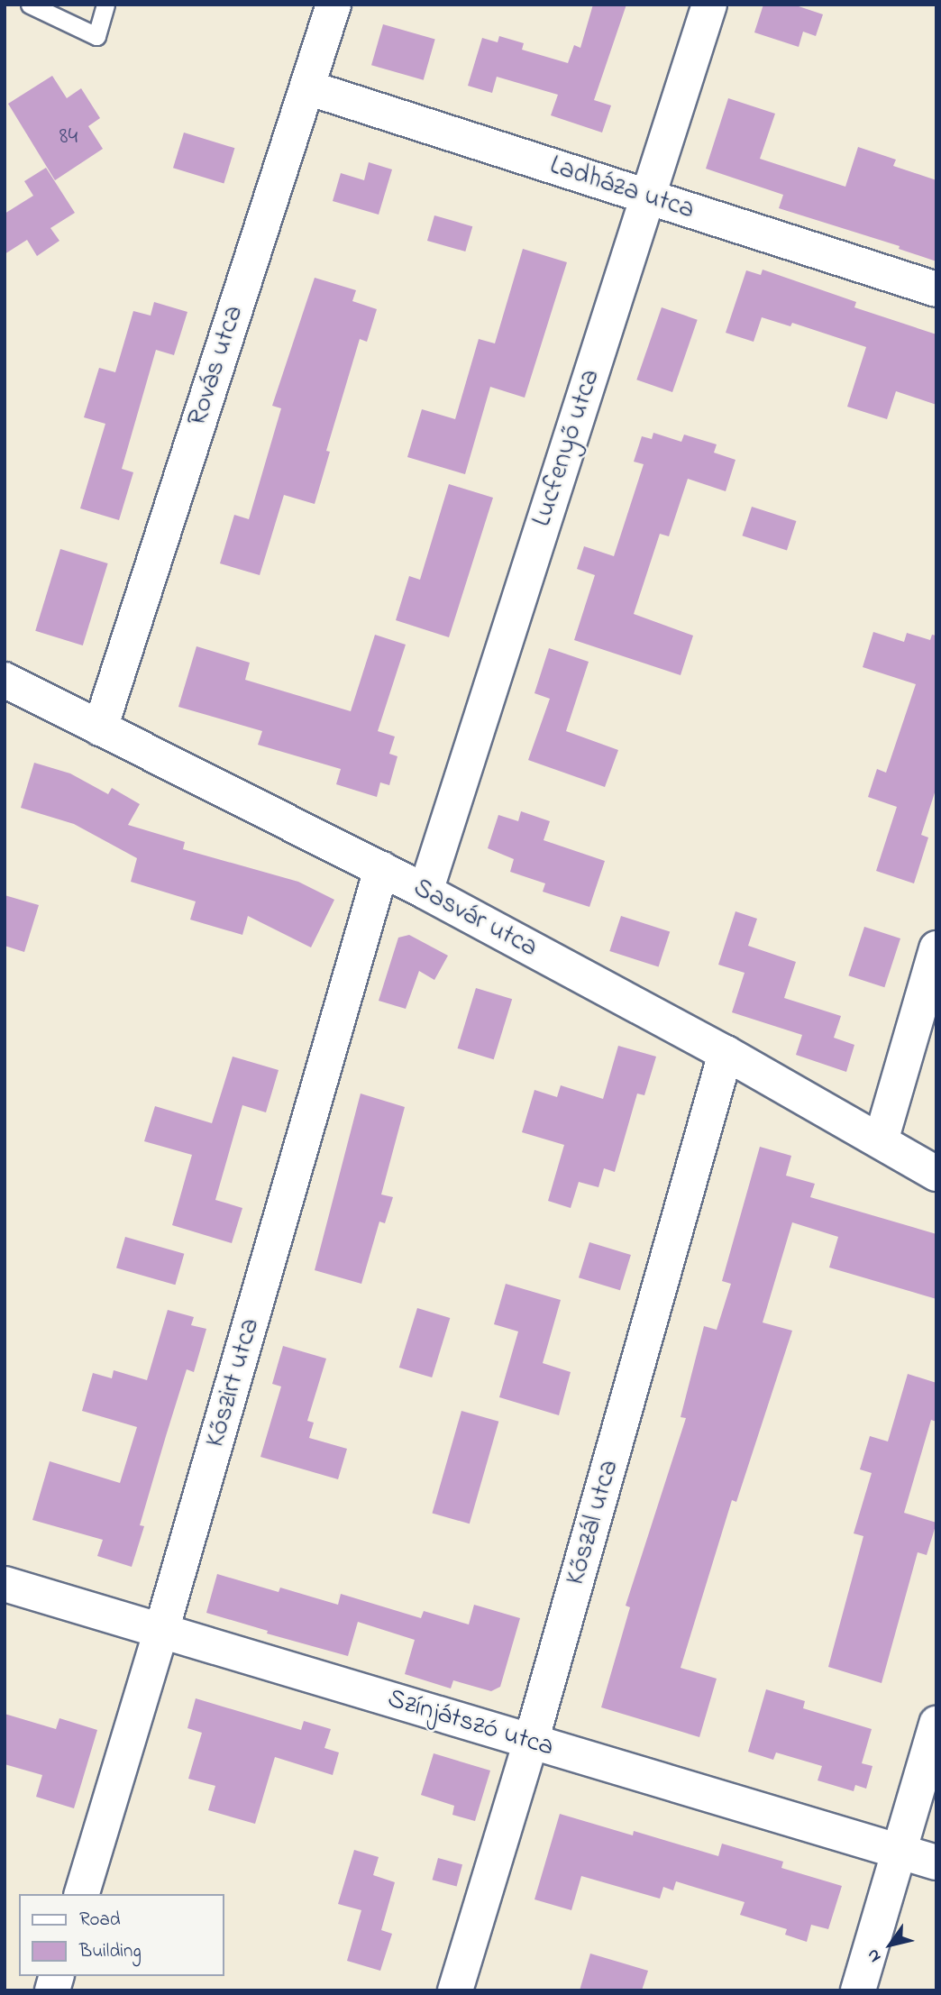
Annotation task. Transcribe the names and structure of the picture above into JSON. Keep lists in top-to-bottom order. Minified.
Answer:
{"streets":{"street":["Ladháza utca","Rovás utca","Lucfenyő utca","Sasvár utca","Kőszirt utca","Kőszál utca","Színjátszó utca"]},"crossings":[["Ladháza utca","Rovás utca"],["Ladháza utca","Lucfenyő utca"],["Rovás utca","Sasvár utca"],["Lucfenyő utca","Sasvár utca"],["Sasvár utca","Kőszirt utca"],["Sasvár utca","Kőszál utca"],["Kőszirt utca","Színjátszó utca"],["Kőszál utca","Színjátszó utca"]],"house_numbers":["84"],"legend":["Road","Building"],"north":"bottom left"}
